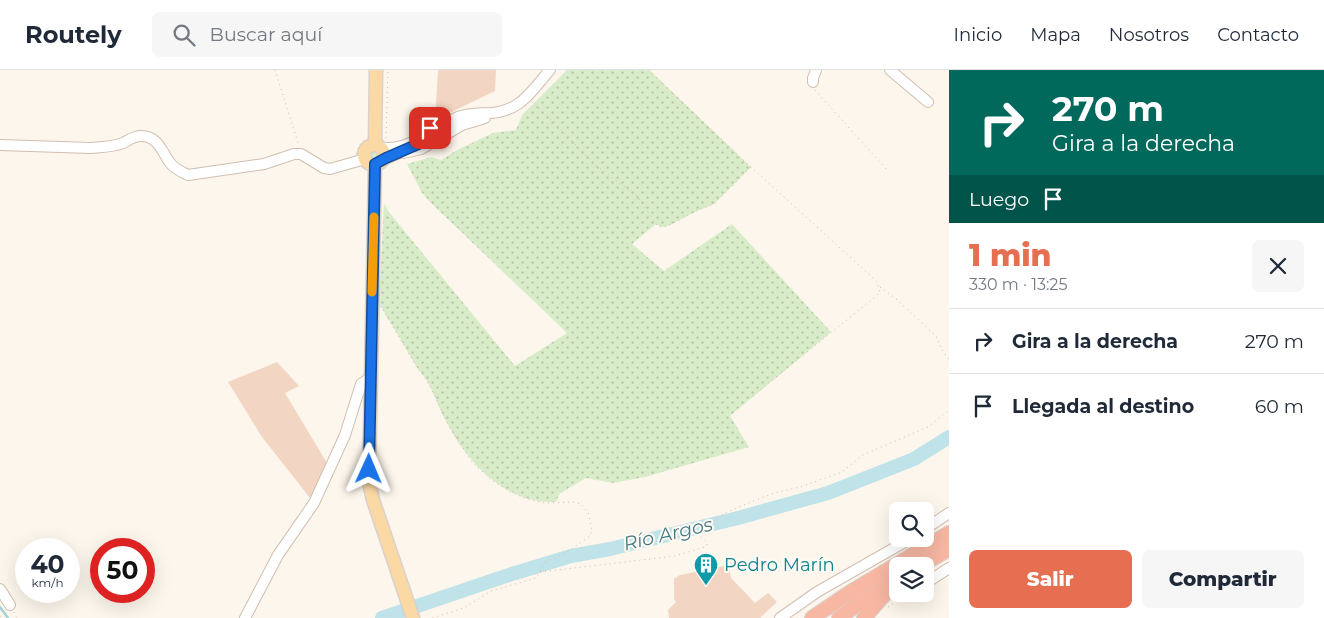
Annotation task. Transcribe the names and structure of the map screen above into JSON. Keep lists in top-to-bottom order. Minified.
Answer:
{"water":["Río Argos"],"places":{"building":["Pedro Marín"]},"page":{"header":"Routely","search":"Buscar aquí","nav":["Inicio","Mapa","Nosotros","Contacto"],"turn":["270 m","Gira a la derecha"],"then":"Luego","heading":["1 min","330 m · 13:25"],"list":[{"name":"Gira a la derecha","value":"270 m"},{"name":"Llegada al destino","value":"60 m"}],"speed":"40 km/h","limit":"50","buttons":["Salir","Compartir"]}}
